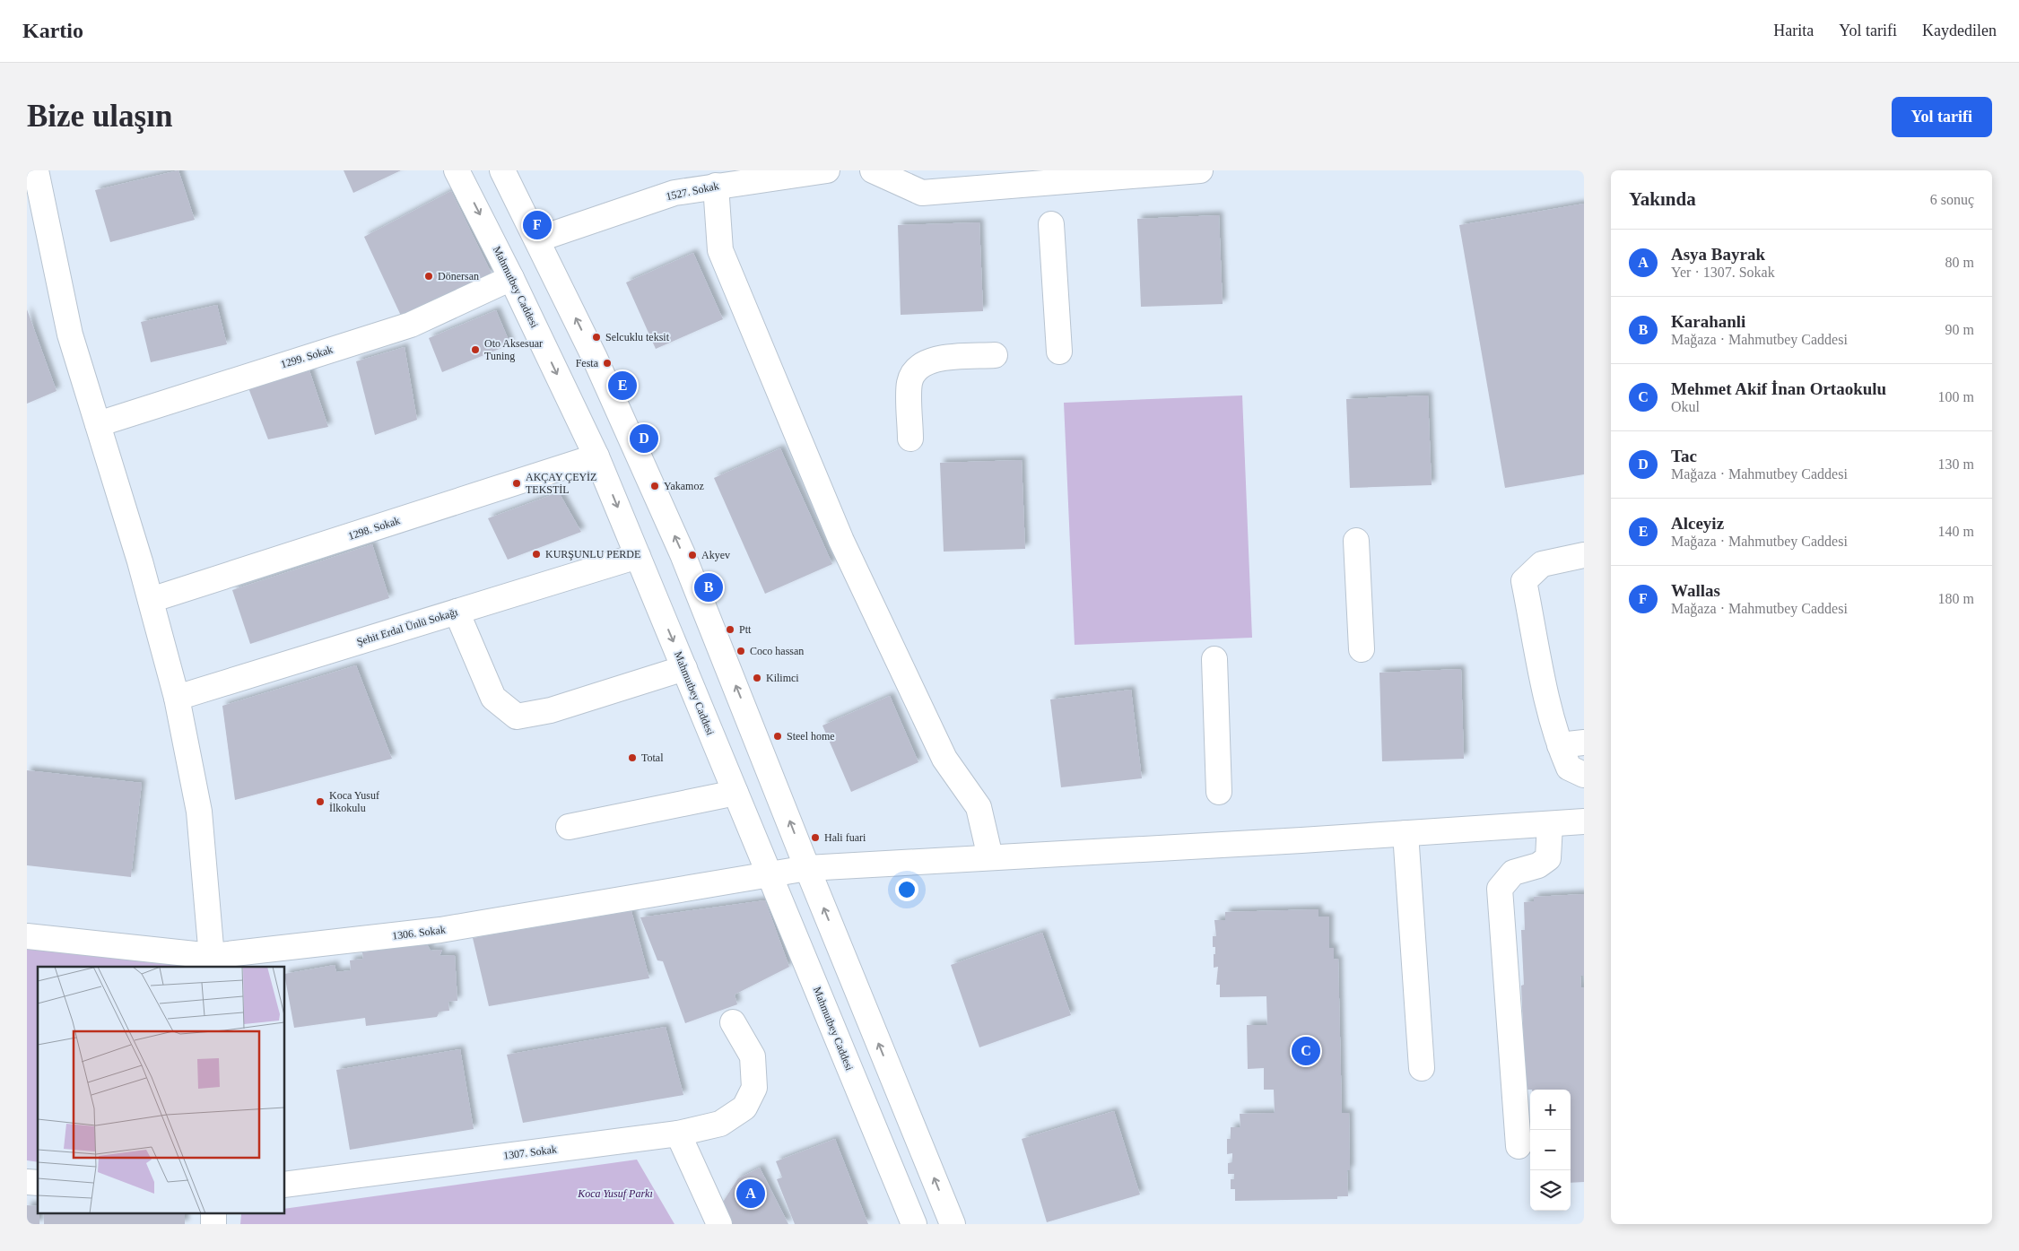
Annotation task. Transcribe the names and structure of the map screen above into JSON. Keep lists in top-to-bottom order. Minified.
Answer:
{"streets":{"street":["1527. Sokak","Mahmutbey Caddesi","1299. Sokak","1298. Sokak","Şehit Erdal Ünlü Sokağı","1306. Sokak","1307. Sokak"]},"crossings":[["Mahmutbey Caddesi","1299. Sokak"],["Mahmutbey Caddesi","1298. Sokak"],["Mahmutbey Caddesi","Şehit Erdal Ünlü Sokağı"],["Mahmutbey Caddesi","1306. Sokak"]],"parks":["Koca Yusuf Parkı"],"places":["Dönersan","Selcuklu teksit","Oto Aksesuar Tuning","Festa","AKÇAY ÇEYİZ TEKSTİL","Yakamoz","KURŞUNLU PERDE","Akyev","Ptt","Coco hassan","Kilimci","Steel home","Total","Koca Yusuf İlkokulu","Hali fuari"],"page":{"header":"Kartio","nav":["Harita","Yol tarifi","Kaydedilen"],"buttons":"Yol tarifi","title":"Bize ulaşın","heading":["Yakında","6 sonuç"],"pins":["F","E","D","B","C","A"],"list":[{"mark":"A","name":"Asya Bayrak","note":"Yer · 1307. Sokak","value":"80 m"},{"mark":"B","name":"Karahanli","note":"Mağaza · Mahmutbey Caddesi","value":"90 m"},{"mark":"C","name":"Mehmet Akif İnan Ortaokulu","note":"Okul","value":"100 m"},{"mark":"D","name":"Tac","note":"Mağaza · Mahmutbey Caddesi","value":"130 m"},{"mark":"E","name":"Alceyiz","note":"Mağaza · Mahmutbey Caddesi","value":"140 m"},{"mark":"F","name":"Wallas","note":"Mağaza · Mahmutbey Caddesi","value":"180 m"}],"map_buttons":["+","−"]}}
